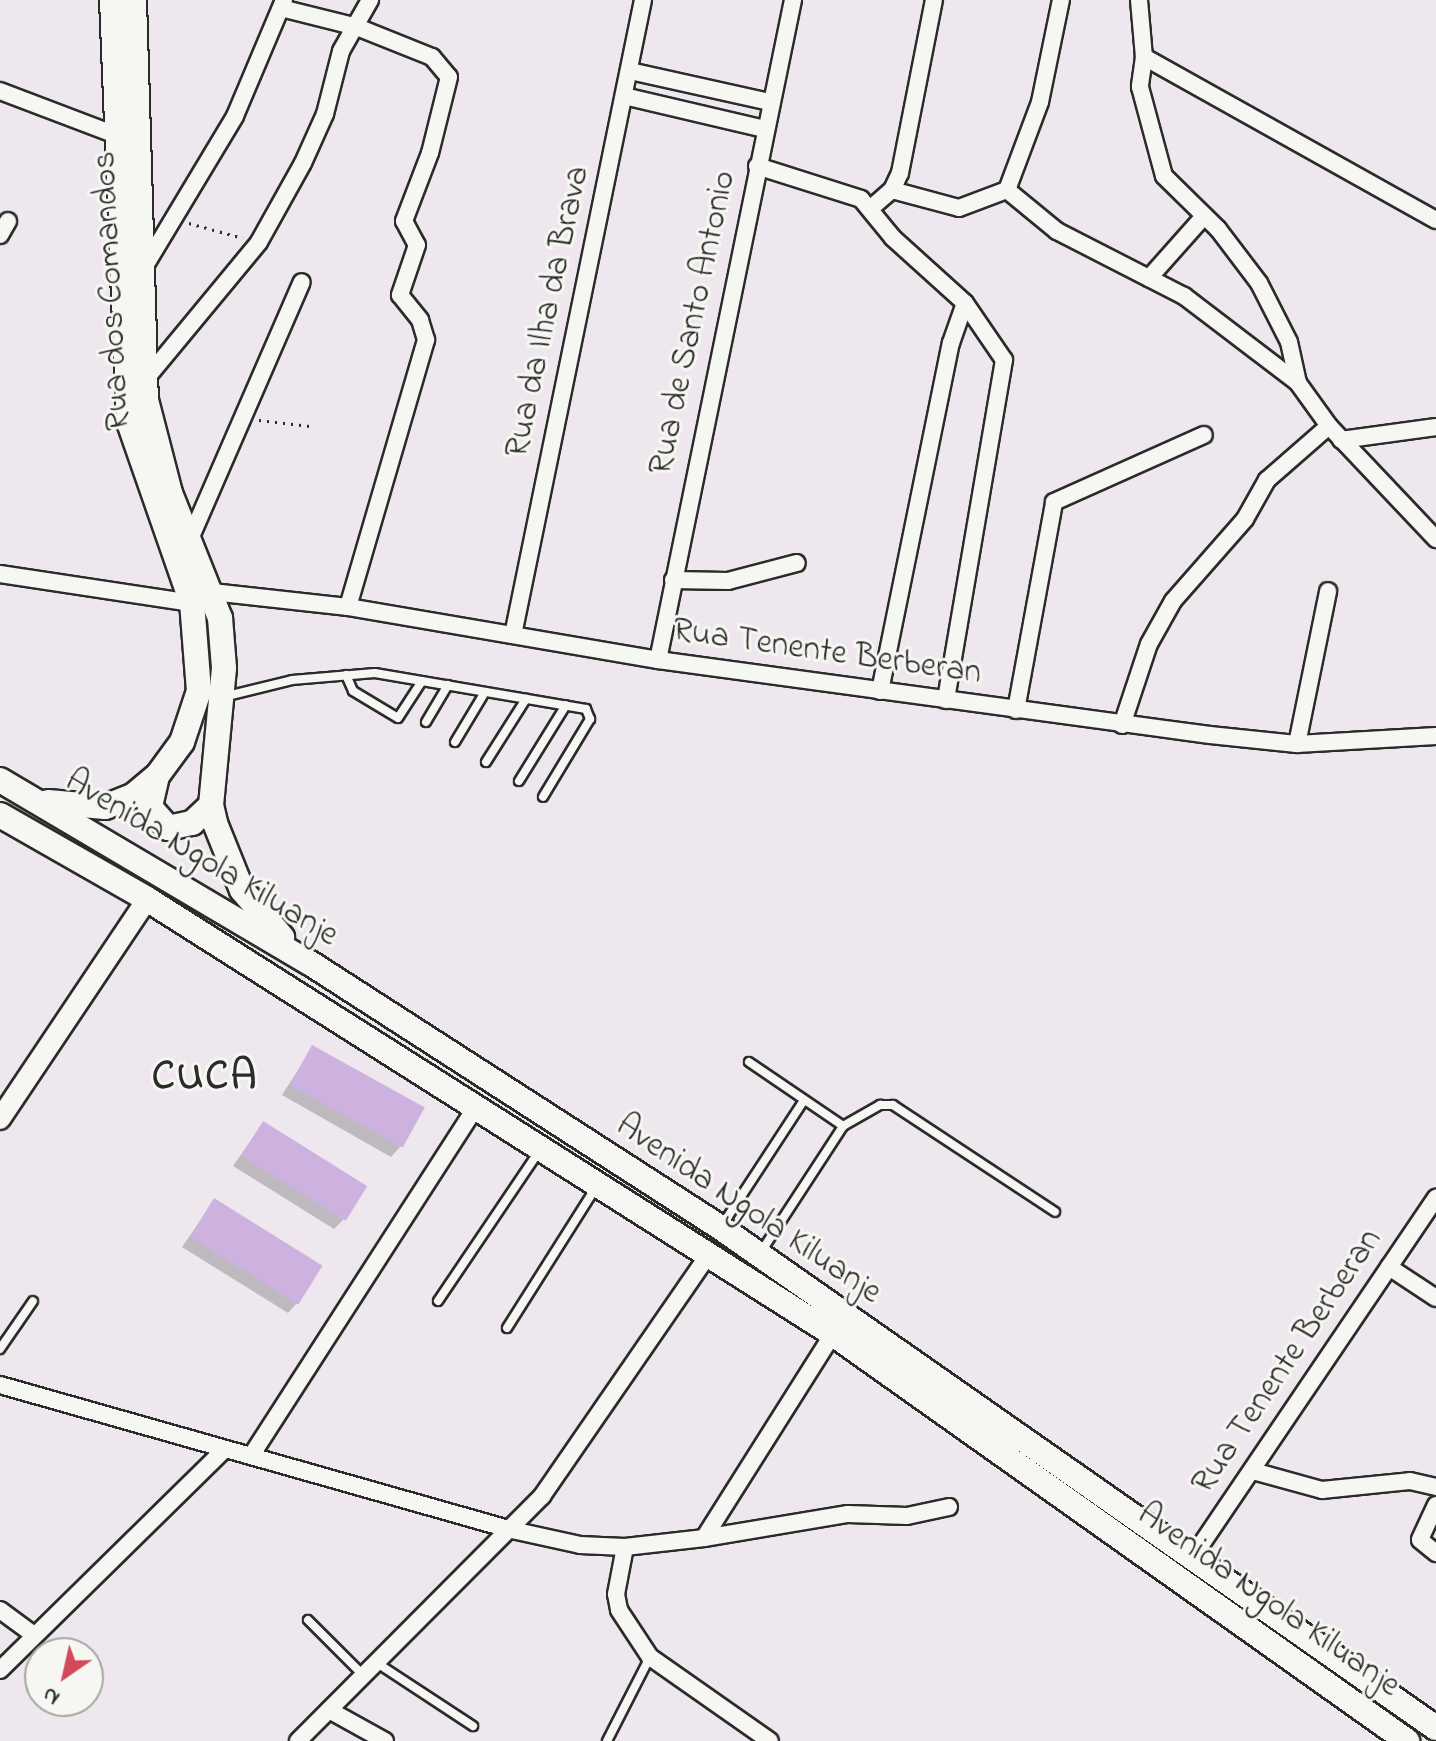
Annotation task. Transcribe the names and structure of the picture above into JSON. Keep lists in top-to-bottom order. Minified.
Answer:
{"streets":{"main road":["Rua dos Comandos","Avenida Ngola Kiluanje"],"street":["Rua da Ilha da Brava","Rua de Santo Antonio","Rua Tenente Berberan"]},"crossings":[["Rua dos Comandos","Rua Tenente Berberan"],["Rua dos Comandos","Avenida Ngola Kiluanje"],["Rua da Ilha da Brava","Rua Tenente Berberan"],["Rua de Santo Antonio","Rua Tenente Berberan"],["Rua Tenente Berberan","Avenida Ngola Kiluanje"]],"districts":["CUCA"],"north":"bottom left"}
